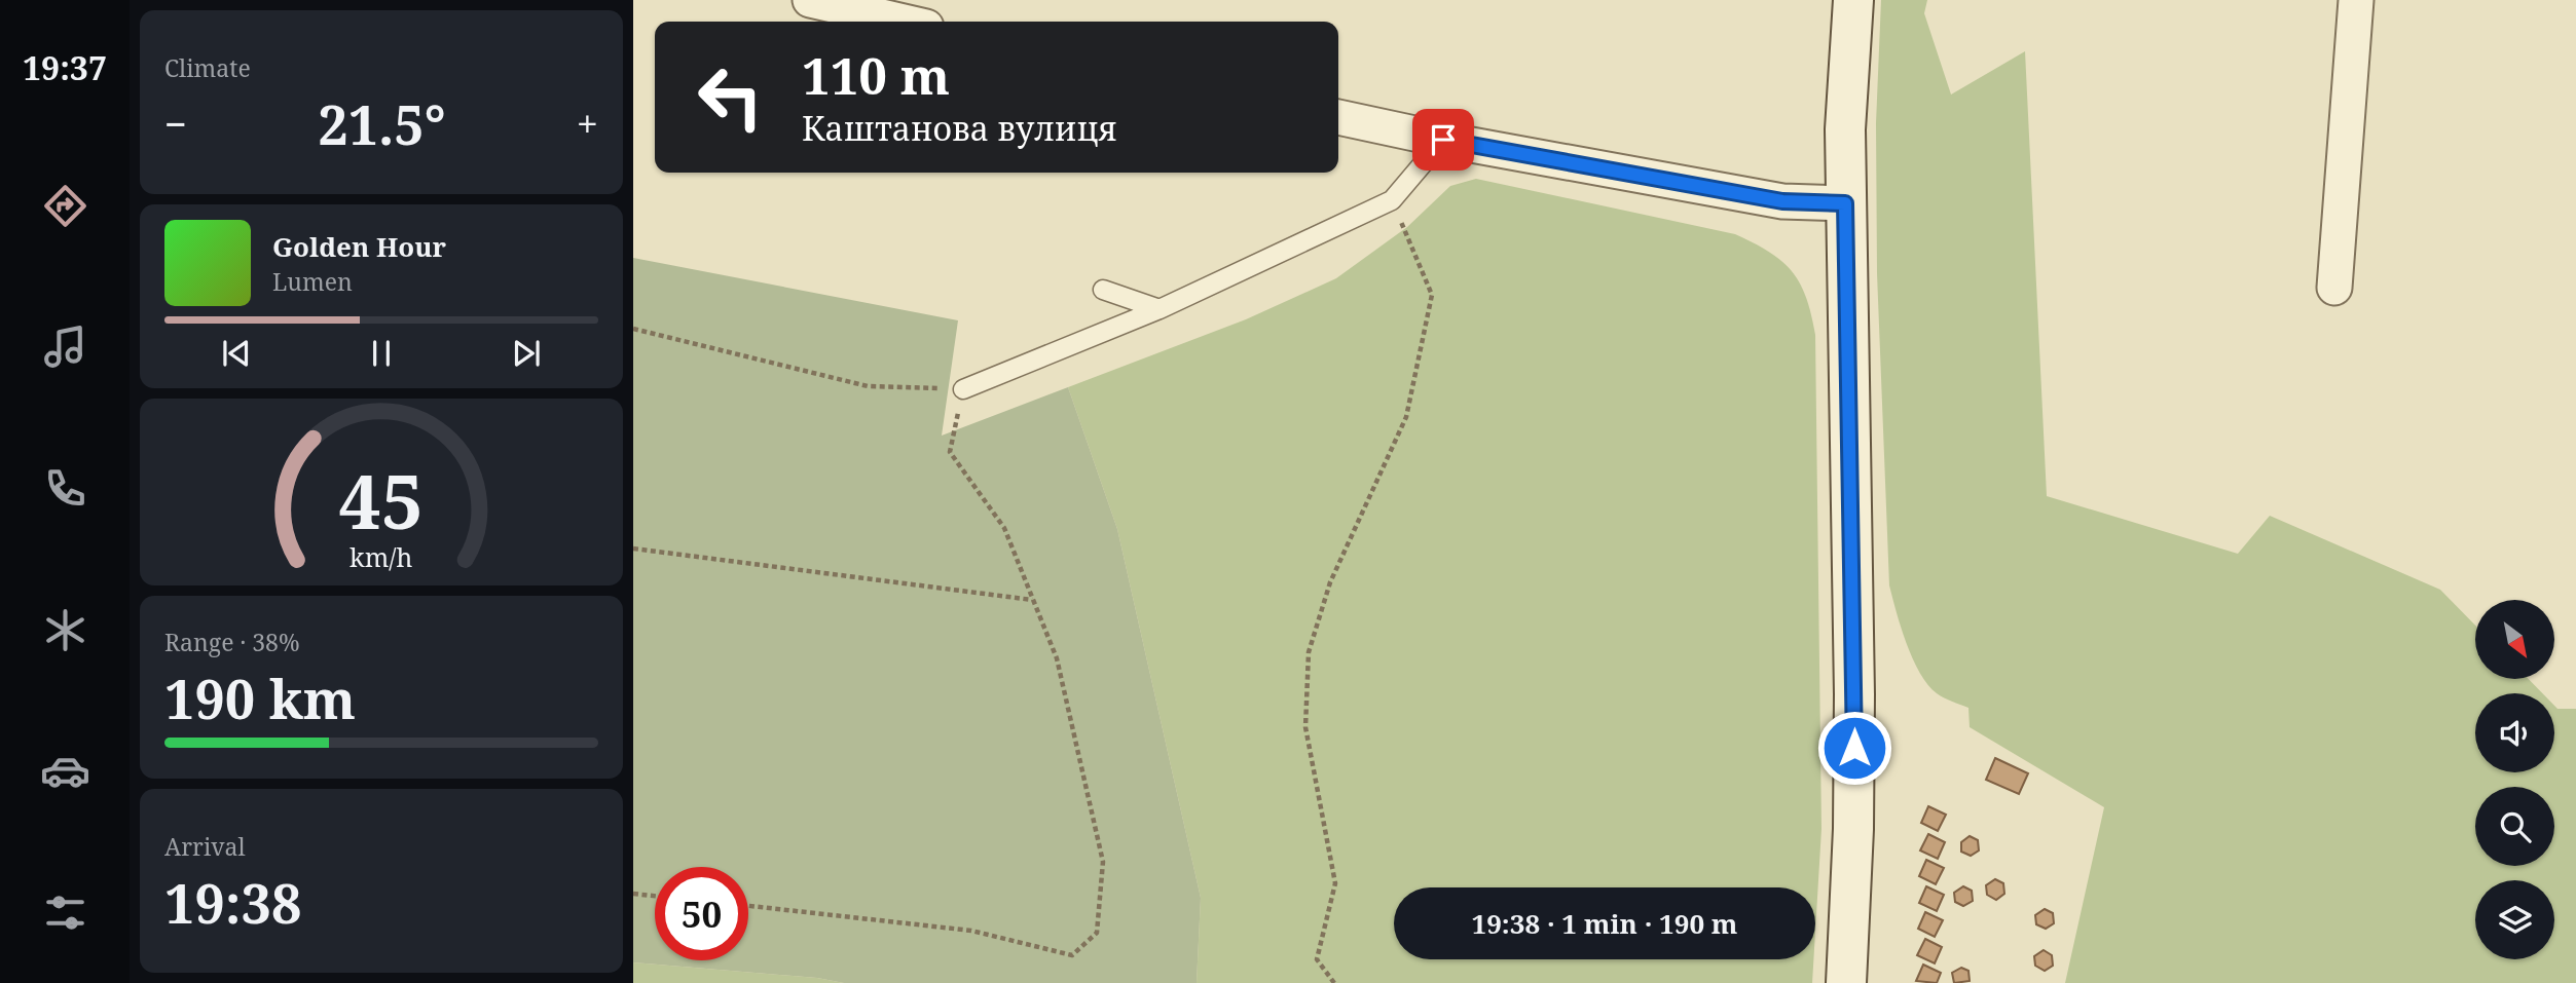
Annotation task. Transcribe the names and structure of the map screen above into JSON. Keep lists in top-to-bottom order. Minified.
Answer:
{"north":"bottom right","page":{"tabs":"19:37","tile":["Climate",["Range · 38%","190 km"],["Arrival","19:38"]],"turn":["110 m","Каштанова вулиця"],"heat":["−","21.5°","+"],"song":["Golden Hour","Lumen"],"limit":"50","trip":"19:38 · 1 min · 190 m","gauge":["45","km/h"]}}
